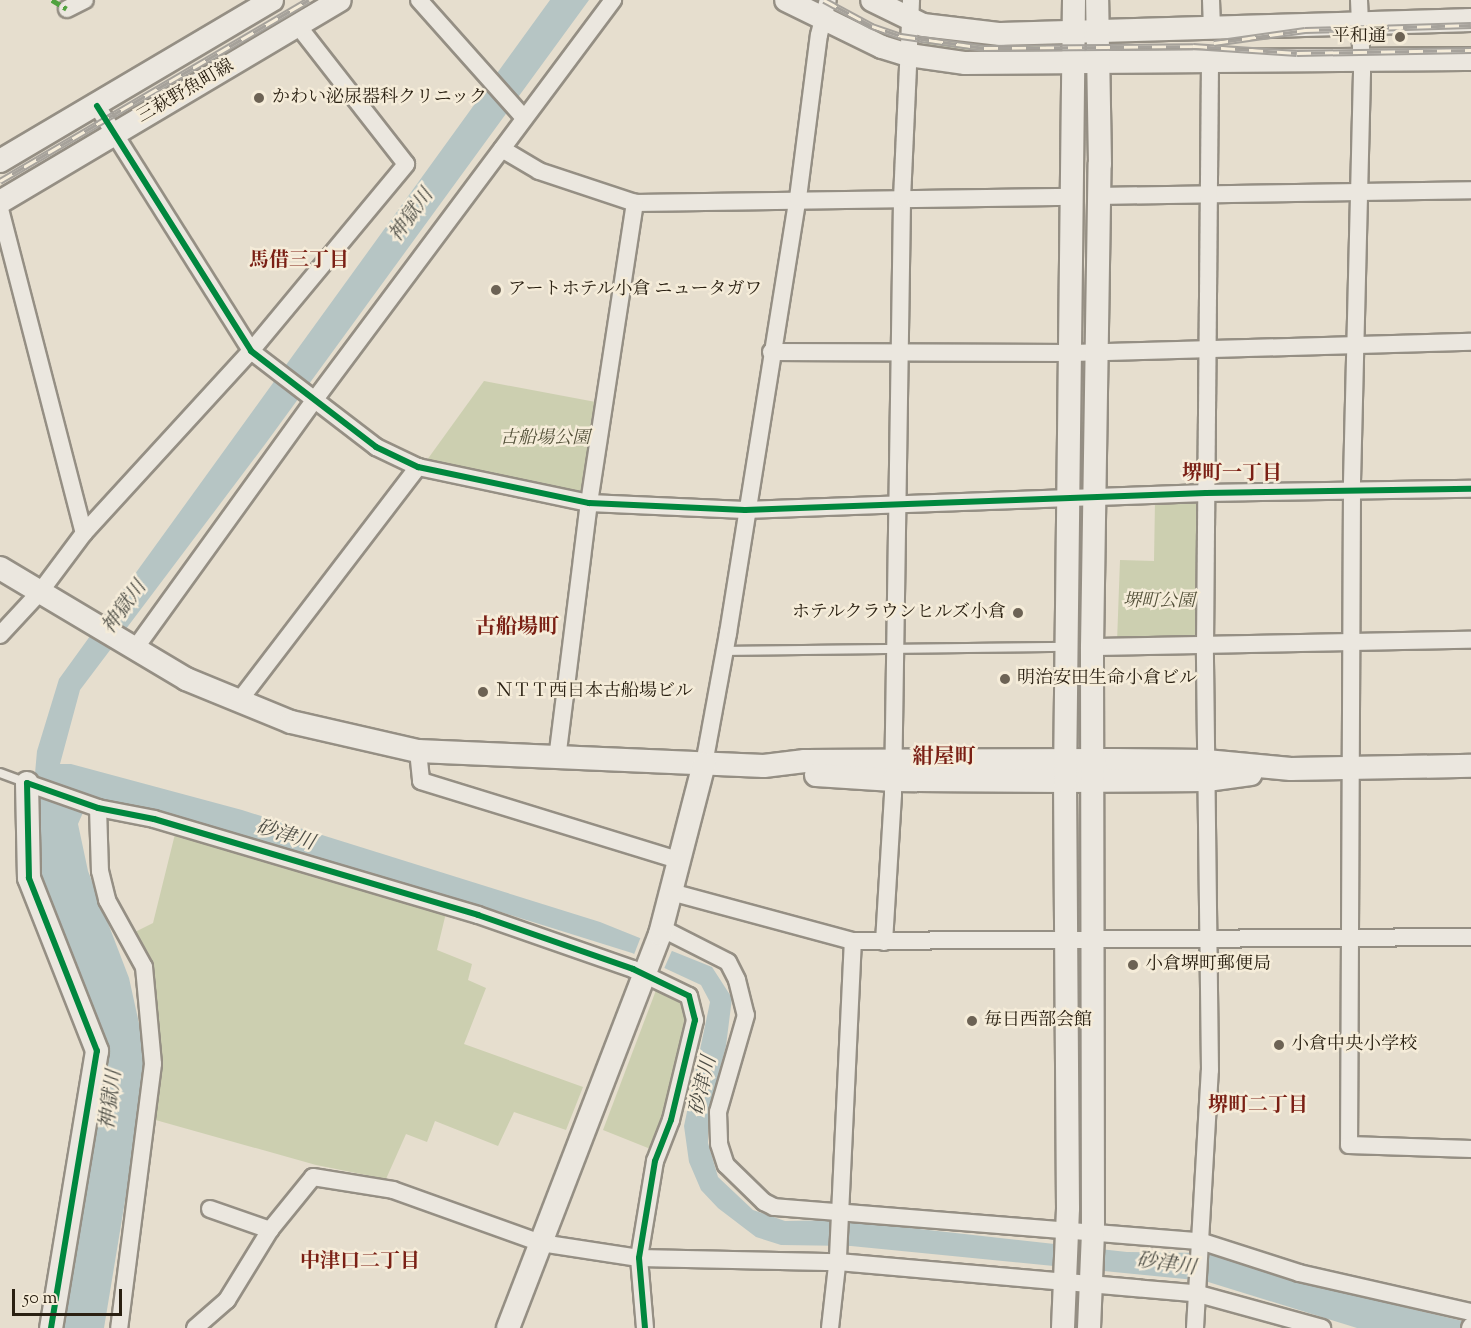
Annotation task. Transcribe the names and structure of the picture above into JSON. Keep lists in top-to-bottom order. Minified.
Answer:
{"streets":{"street":["三萩野魚町線"]},"districts":["馬借三丁目","堺町一丁目","古船場町","紺屋町","堺町二丁目","中津口二丁目"],"water":["神獄川","砂津川"],"parks":["古船場公園","堺町公園"],"places":["平和通","かわい泌尿器科クリニック","アートホテル小倉 ニュータガワ","ホテルクラウンヒルズ小倉","明治安田生命小倉ビル","ＮＴＴ西日本古船場ビル","小倉堺町郵便局","毎日西部会館","小倉中央小学校"],"scale_bar":"50 m"}
